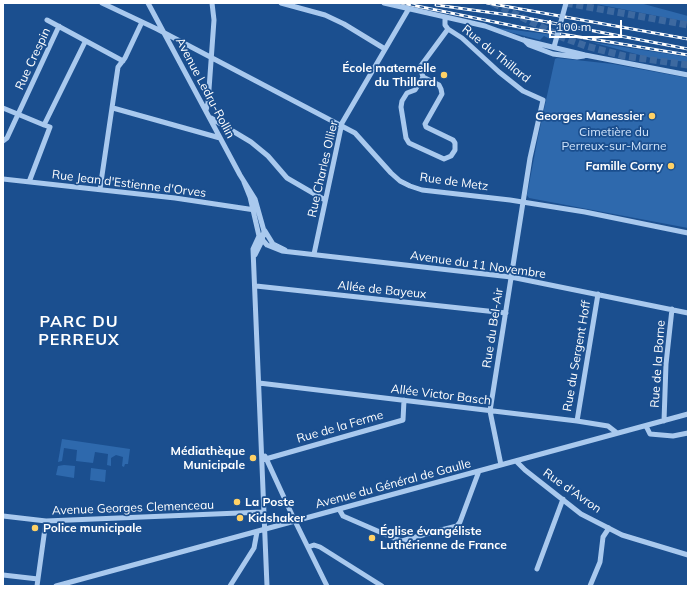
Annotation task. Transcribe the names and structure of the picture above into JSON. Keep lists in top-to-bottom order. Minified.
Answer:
{"streets":{"street":["Rue du Thillard","Rue Crespin","Avenue Ledru-Rollin","Rue Charles Ollier","Rue de Metz","Rue Jean d'Estienne d'Orves","Avenue du 11 Novembre","Allée de Bayeux","Rue du Bel-Air","Rue du Sergent Hoff","Rue de la Borne","Allée Victor Basch","Rue de la Ferme","Avenue du Général de Gaulle","Rue d'Avron","Avenue Georges Clemenceau"]},"crossings":[["Rue du Thillard","Rue du Bel-Air"],["Avenue Ledru-Rollin","Rue de Metz"],["Avenue Ledru-Rollin","Rue Jean d'Estienne d'Orves"],["Avenue Ledru-Rollin","Avenue du 11 Novembre"],["Rue Charles Ollier","Rue de Metz"],["Rue Charles Ollier","Avenue du 11 Novembre"],["Rue de Metz","Rue du Bel-Air"],["Avenue du 11 Novembre","Rue du Bel-Air"],["Avenue du 11 Novembre","Rue du Sergent Hoff"],["Avenue du 11 Novembre","Rue de la Borne"],["Allée de Bayeux","Rue du Bel-Air"],["Rue du Bel-Air","Allée Victor Basch"],["Rue du Bel-Air","Avenue du Général de Gaulle"],["Rue du Sergent Hoff","Allée Victor Basch"],["Rue de la Borne","Avenue du Général de Gaulle"],["Allée Victor Basch","Rue de la Ferme"],["Allée Victor Basch","Avenue du Général de Gaulle"],["Avenue du Général de Gaulle","Rue d'Avron"]],"districts":["PARC DU PERREUX"],"parks":["Cimetière du Perreux-sur-Marne"],"places":["École maternelle du Thillard","Georges Manessier","Famille Corny","Médiathèque Municipale","La Poste","Kidshaker","Police municipale","Église évangéliste Luthérienne de France"],"scale_bar":"100 m"}
